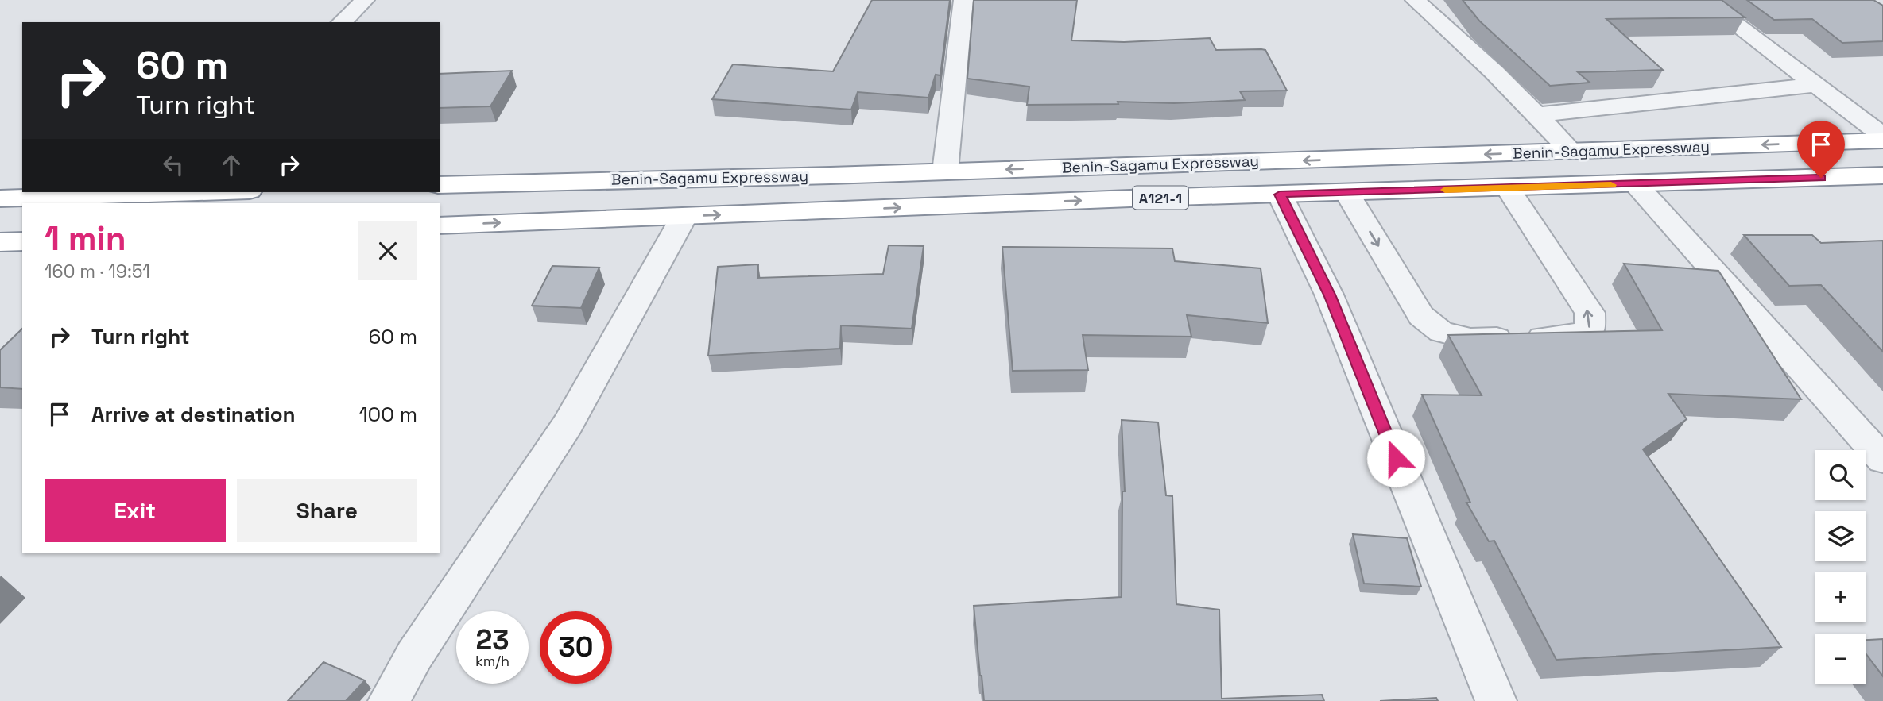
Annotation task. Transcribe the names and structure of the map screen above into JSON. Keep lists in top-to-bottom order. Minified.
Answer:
{"streets":{"highway":["Benin-Sagamu Expressway","A121-1"]},"page":{"turn":["60 m","Turn right"],"heading":["1 min","160 m · 19:51"],"list":[{"name":"Turn right","value":"60 m"},{"name":"Arrive at destination","value":"100 m"}],"map_buttons":["+","−"],"buttons":["Exit","Share"],"speed":"23 km/h","limit":"30"}}
